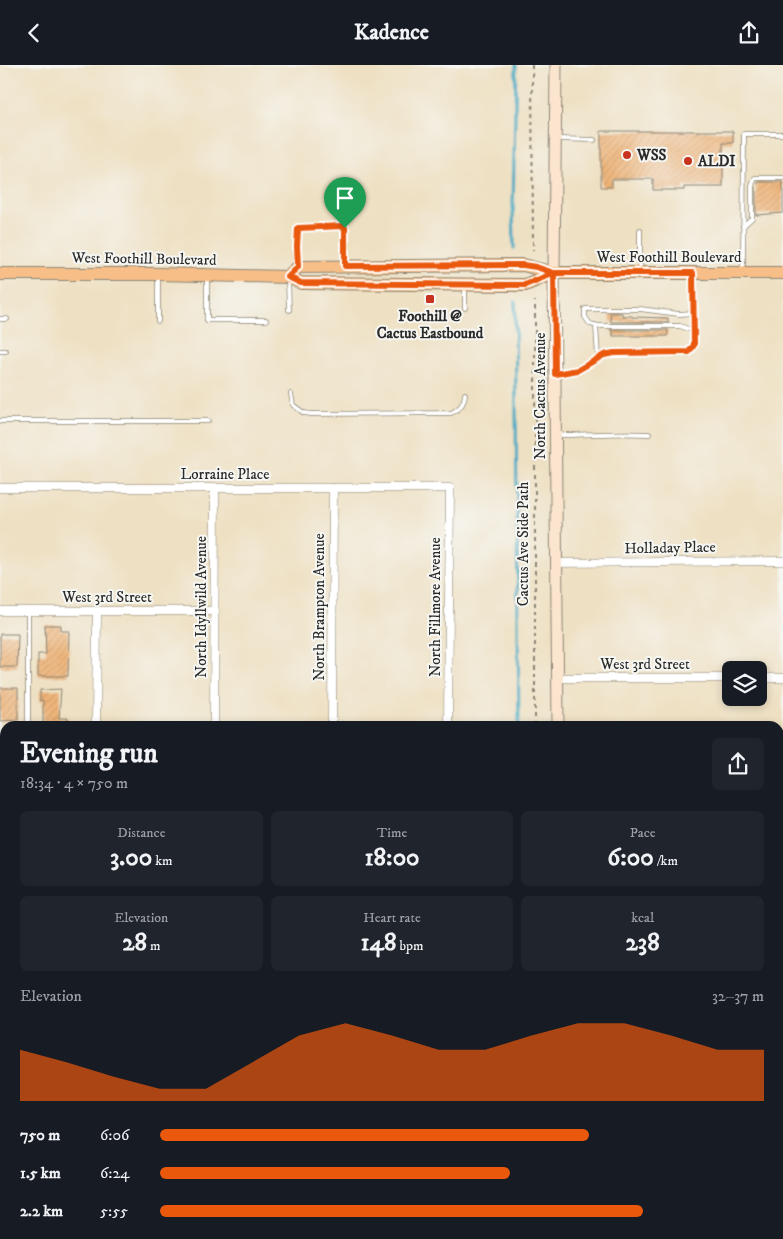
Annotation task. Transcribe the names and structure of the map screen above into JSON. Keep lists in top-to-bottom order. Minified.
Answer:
{"streets":{"main road":["West Foothill Boulevard","North Cactus Avenue"],"street":["Lorraine Place","Holladay Place","West 3rd Street","North Idyllwild Avenue","North Brampton Avenue","North Fillmore Avenue"],"path":["Cactus Ave Side Path"]},"crossings":[["West Foothill Boulevard","North Cactus Avenue"],["North Cactus Avenue","Holladay Place"],["North Cactus Avenue","West 3rd Street"],["Lorraine Place","North Idyllwild Avenue"],["Lorraine Place","North Brampton Avenue"],["Lorraine Place","North Fillmore Avenue"],["West 3rd Street","North Idyllwild Avenue"]],"places":{"other":["WSS","ALDI"],"transit":["Foothill @ Cactus Eastbound"]},"page":{"header":"Kadence","heading":["Evening run","18:34 · 4 × 750 m"],"stats":[["Distance","3.00 km"],["Time","18:00"],["Pace","6:00 /km"],["Elevation","28 m"],["Heart rate","148 bpm"],["kcal","238"]],"chart":["Elevation","32–37 m"],"list":[{"name":"750 m","note":"6:06"},{"name":"1.5 km","note":"6:24"},{"name":"2.2 km","note":"5:55"}]}}
